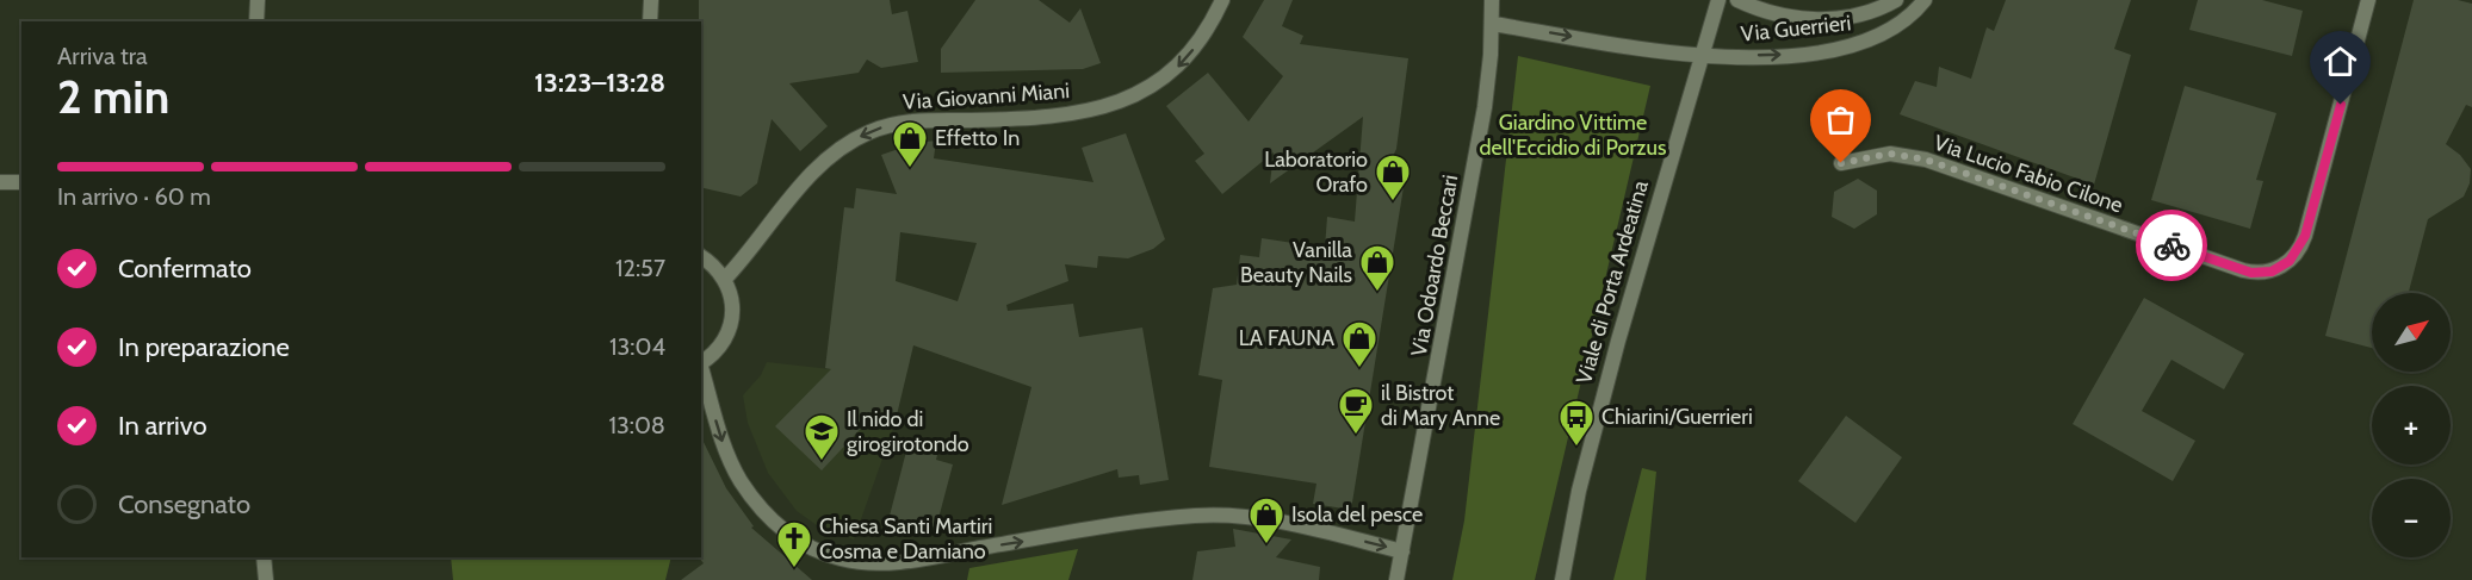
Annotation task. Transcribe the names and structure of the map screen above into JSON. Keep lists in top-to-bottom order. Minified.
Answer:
{"streets":{"street":["Via Guerrieri","Via Giovanni Miani","Via Lucio Fabio Cilone","Via Odoardo Beccari","Viale di Porta Ardeatina"]},"crossings":[["Via Guerrieri","Via Odoardo Beccari"],["Via Guerrieri","Viale di Porta Ardeatina"]],"one_way":["Via Giovanni Miani"],"parks":["Giardino Vittime dell'Eccidio di Porzus"],"places":{"shop":["Effetto In","Laboratorio Orafo","Vanilla Beauty Nails","LA FAUNA","Isola del pesce"],"cafe":["il Bistrot di Mary Anne"],"bus stop":["Chiarini/Guerrieri"],"school or university":["Il nido di girogirotondo"],"church":["Chiesa Santi Martiri Cosma e Damiano"]},"north":"top right","page":{"heading":["2 min","Arriva tra","13:23–13:28"],"bar":"In arrivo · 60 m","list":[["Confermato","12:57"],["In preparazione","13:04"],["In arrivo","13:08"],"Consegnato"],"map_buttons":["+","−"]}}
